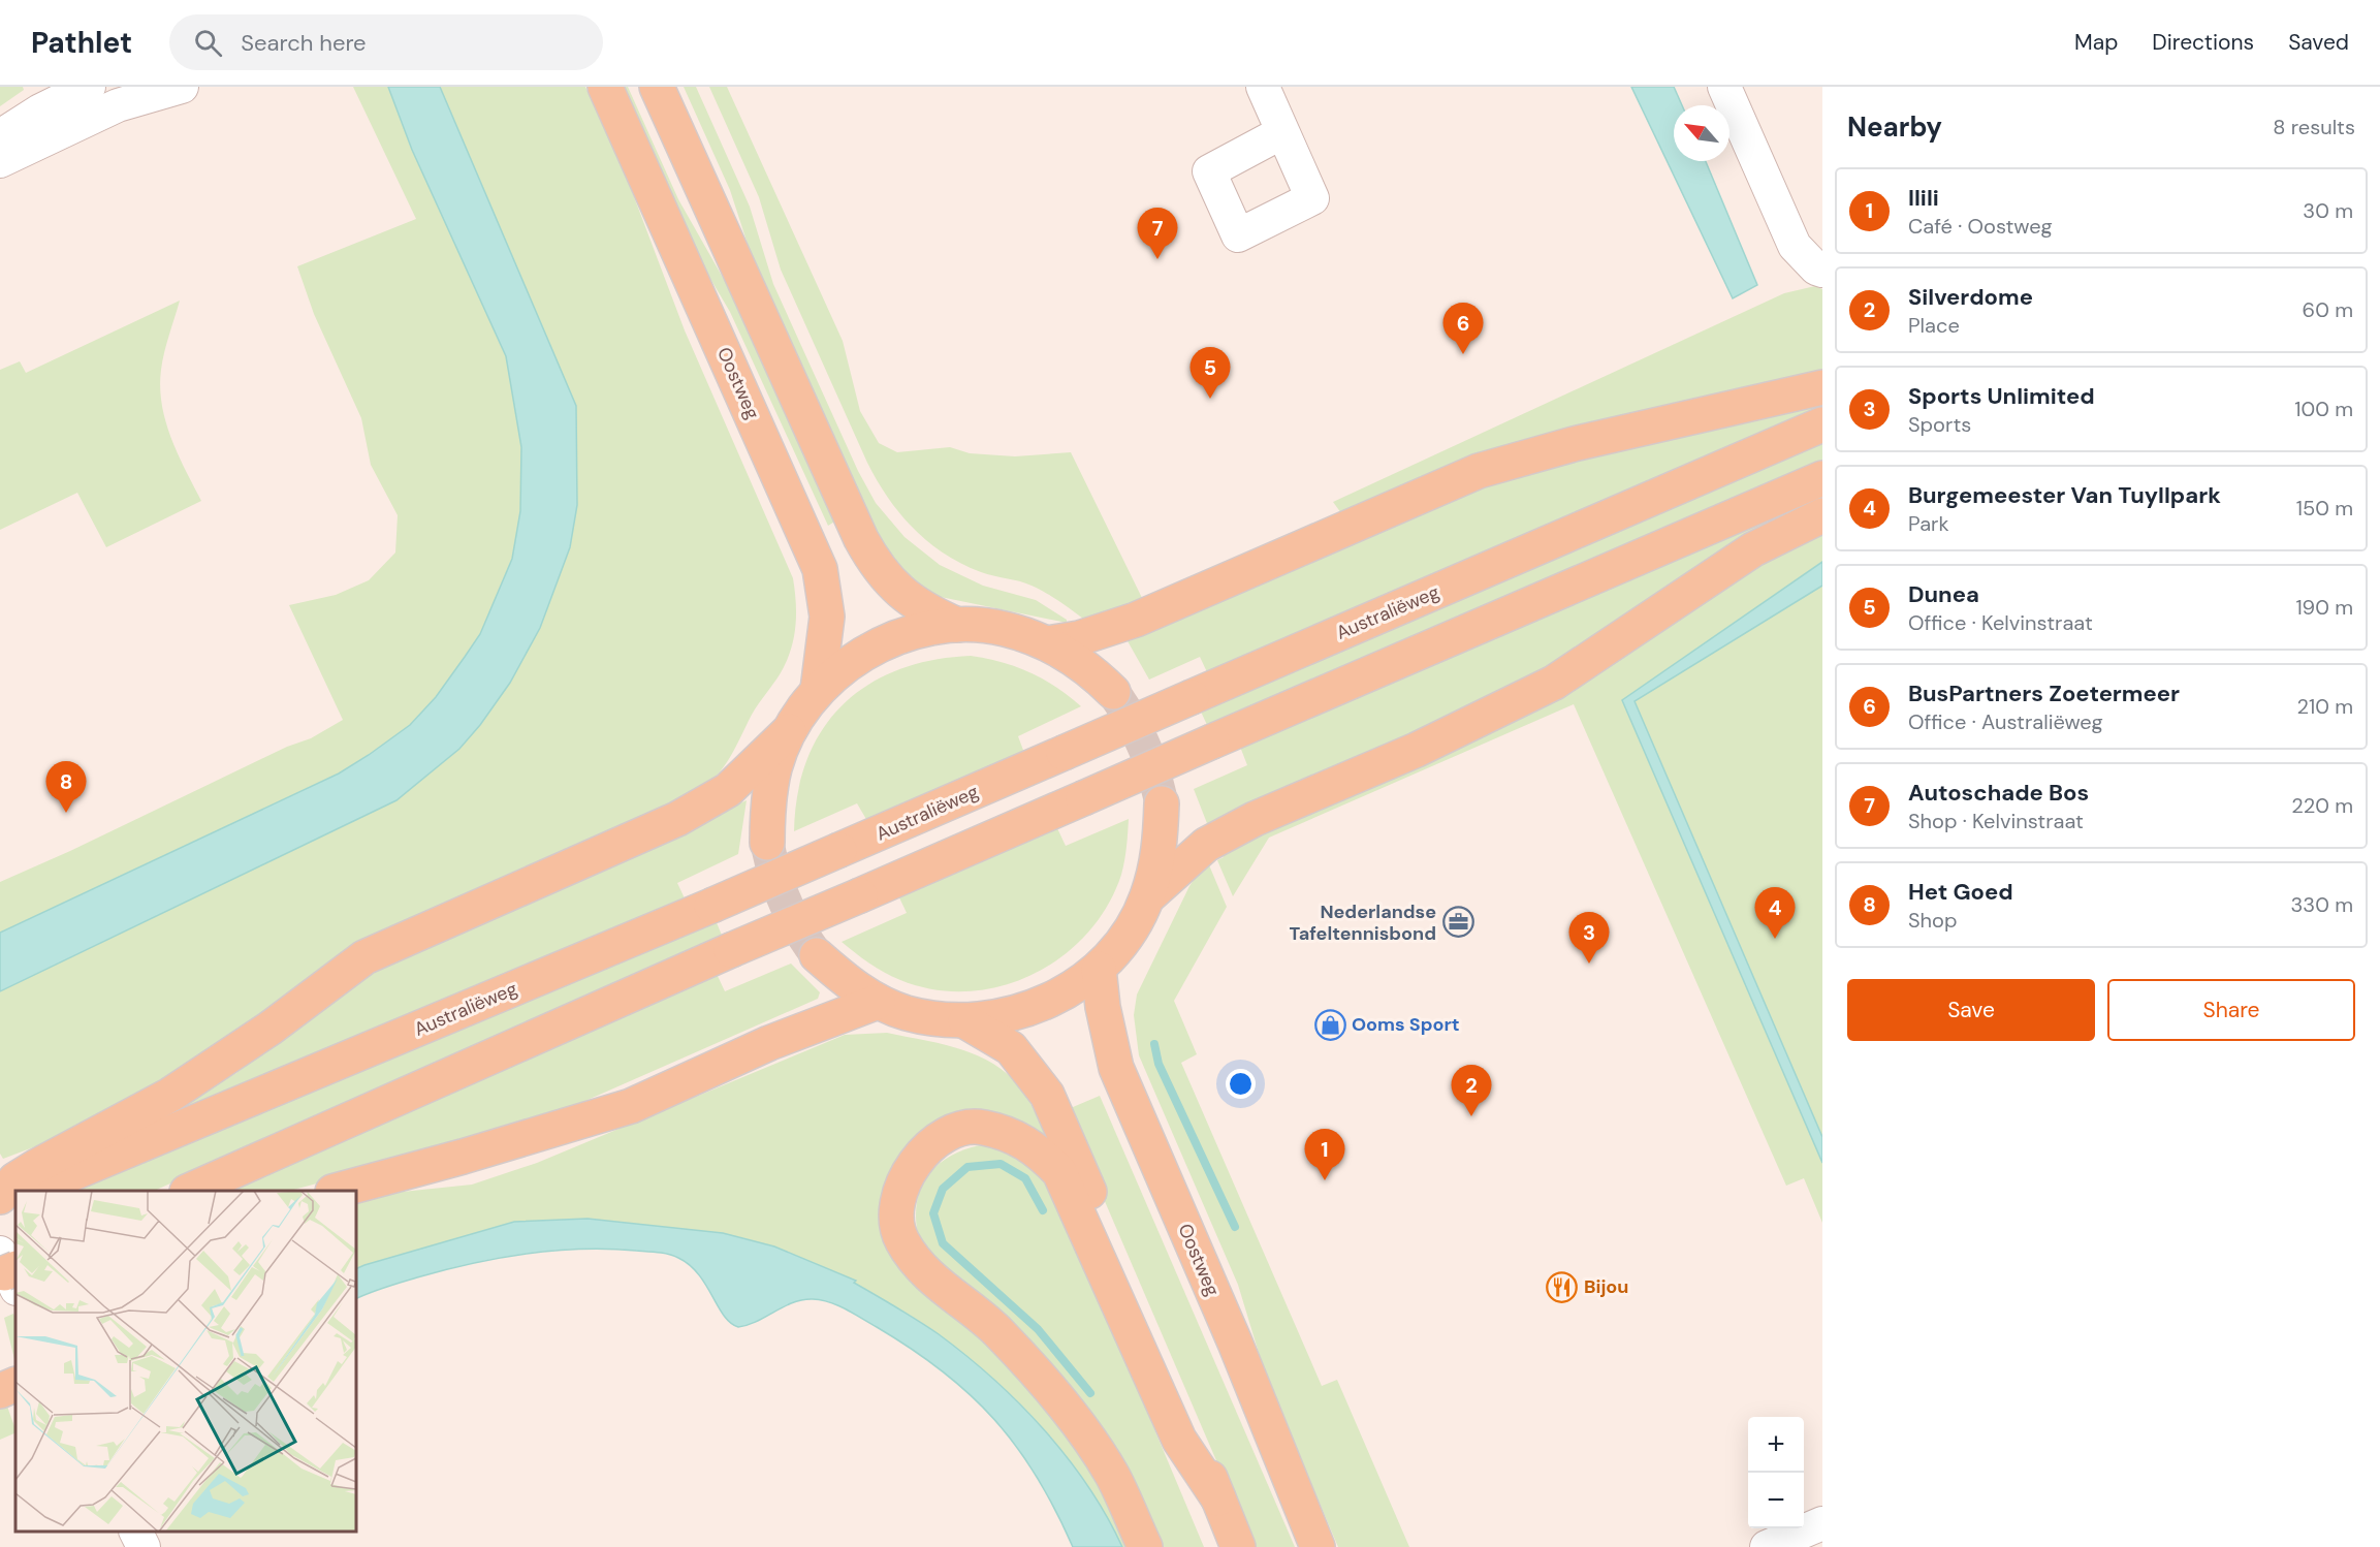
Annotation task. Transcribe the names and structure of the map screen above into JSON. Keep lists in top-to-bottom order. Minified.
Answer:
{"streets":{"main road":["Oostweg","Australiëweg"]},"places":{"office":["Nederlandse Tafeltennisbond"],"shop":["Ooms Sport"],"restaurant":["Bijou"]},"north":"top left","page":{"header":"Pathlet","search":"Search here","nav":["Map","Directions","Saved"],"heading":["Nearby","8 results"],"list":[{"mark":"1","name":"Ilili","note":"Café · Oostweg","value":"30 m"},{"mark":"2","name":"Silverdome","note":"Place","value":"60 m"},{"mark":"3","name":"Sports Unlimited","note":"Sports","value":"100 m"},{"mark":"4","name":"Burgemeester Van Tuyllpark","note":"Park","value":"150 m"},{"mark":"5","name":"Dunea","note":"Office · Kelvinstraat","value":"190 m"},{"mark":"6","name":"BusPartners Zoetermeer","note":"Office · Australiëweg","value":"210 m"},{"mark":"7","name":"Autoschade Bos","note":"Shop · Kelvinstraat","value":"220 m"},{"mark":"8","name":"Het Goed","note":"Shop","value":"330 m"}],"pins":["7","6","5","8","4","3","2","1"],"buttons":["Save","Share"],"map_buttons":["+","−"]}}
